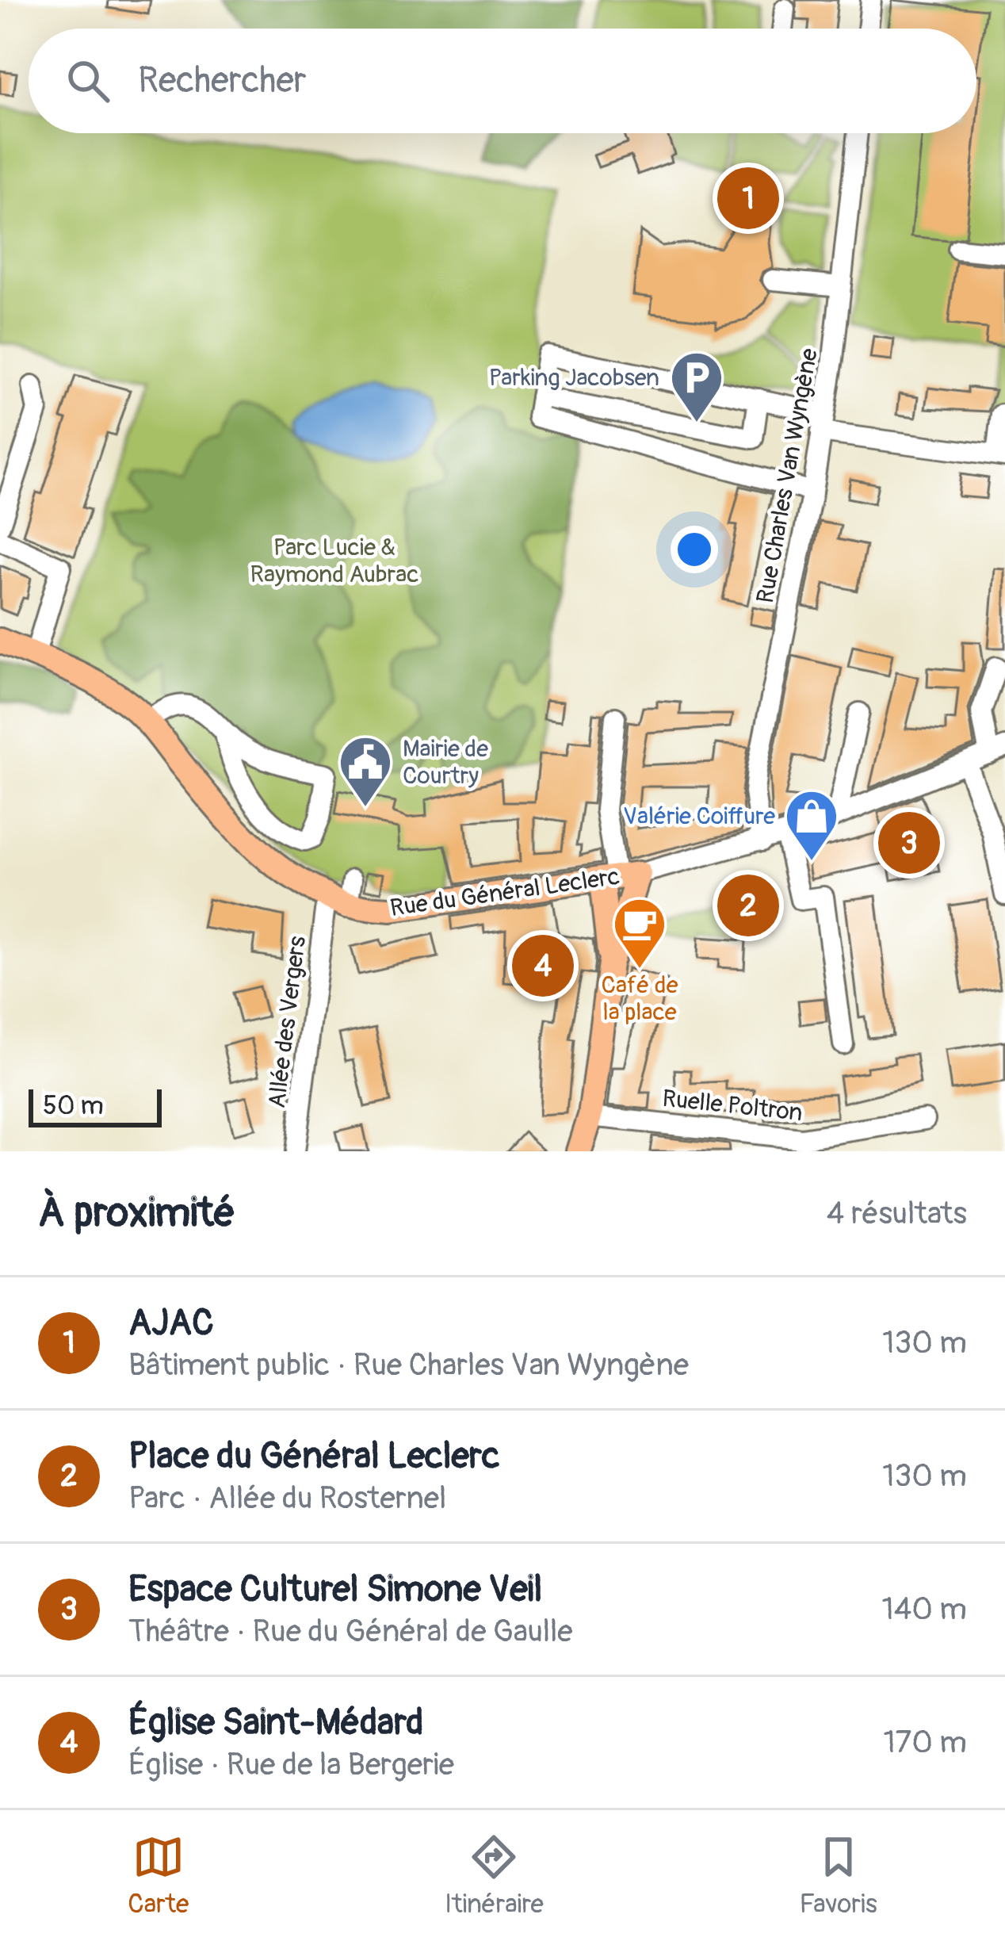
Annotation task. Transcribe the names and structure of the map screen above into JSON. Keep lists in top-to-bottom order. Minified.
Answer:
{"streets":{"main road":["Rue du Général Leclerc"],"street":["Rue Charles Van Wyngène","Allée des Vergers","Ruelle Poltron"]},"crossings":[["Rue Charles Van Wyngène","Rue du Général Leclerc"],["Rue du Général Leclerc","Allée des Vergers"]],"parks":["Parc Lucie & Raymond Aubrac"],"places":{"parking":["Parking Jacobsen"],"public building":["Mairie de Courtry"],"shop":["Valérie Coiffure"],"cafe":["Café de la place"]},"scale_bar":"50 m","page":{"search":"Rechercher","pins":["1","3","2","4"],"scale":"50 m","heading":["À proximité","4 résultats"],"list":[{"mark":"1","name":"AJAC","note":"Bâtiment public · Rue Charles Van Wyngène","value":"130 m"},{"mark":"2","name":"Place du Général Leclerc","note":"Parc · Allée du Rosternel","value":"130 m"},{"mark":"3","name":"Espace Culturel Simone Veil","note":"Théâtre · Rue du Général de Gaulle","value":"140 m"},{"mark":"4","name":"Église Saint-Médard","note":"Église · Rue de la Bergerie","value":"170 m"}],"nav":["Carte","Itinéraire","Favoris"]}}
